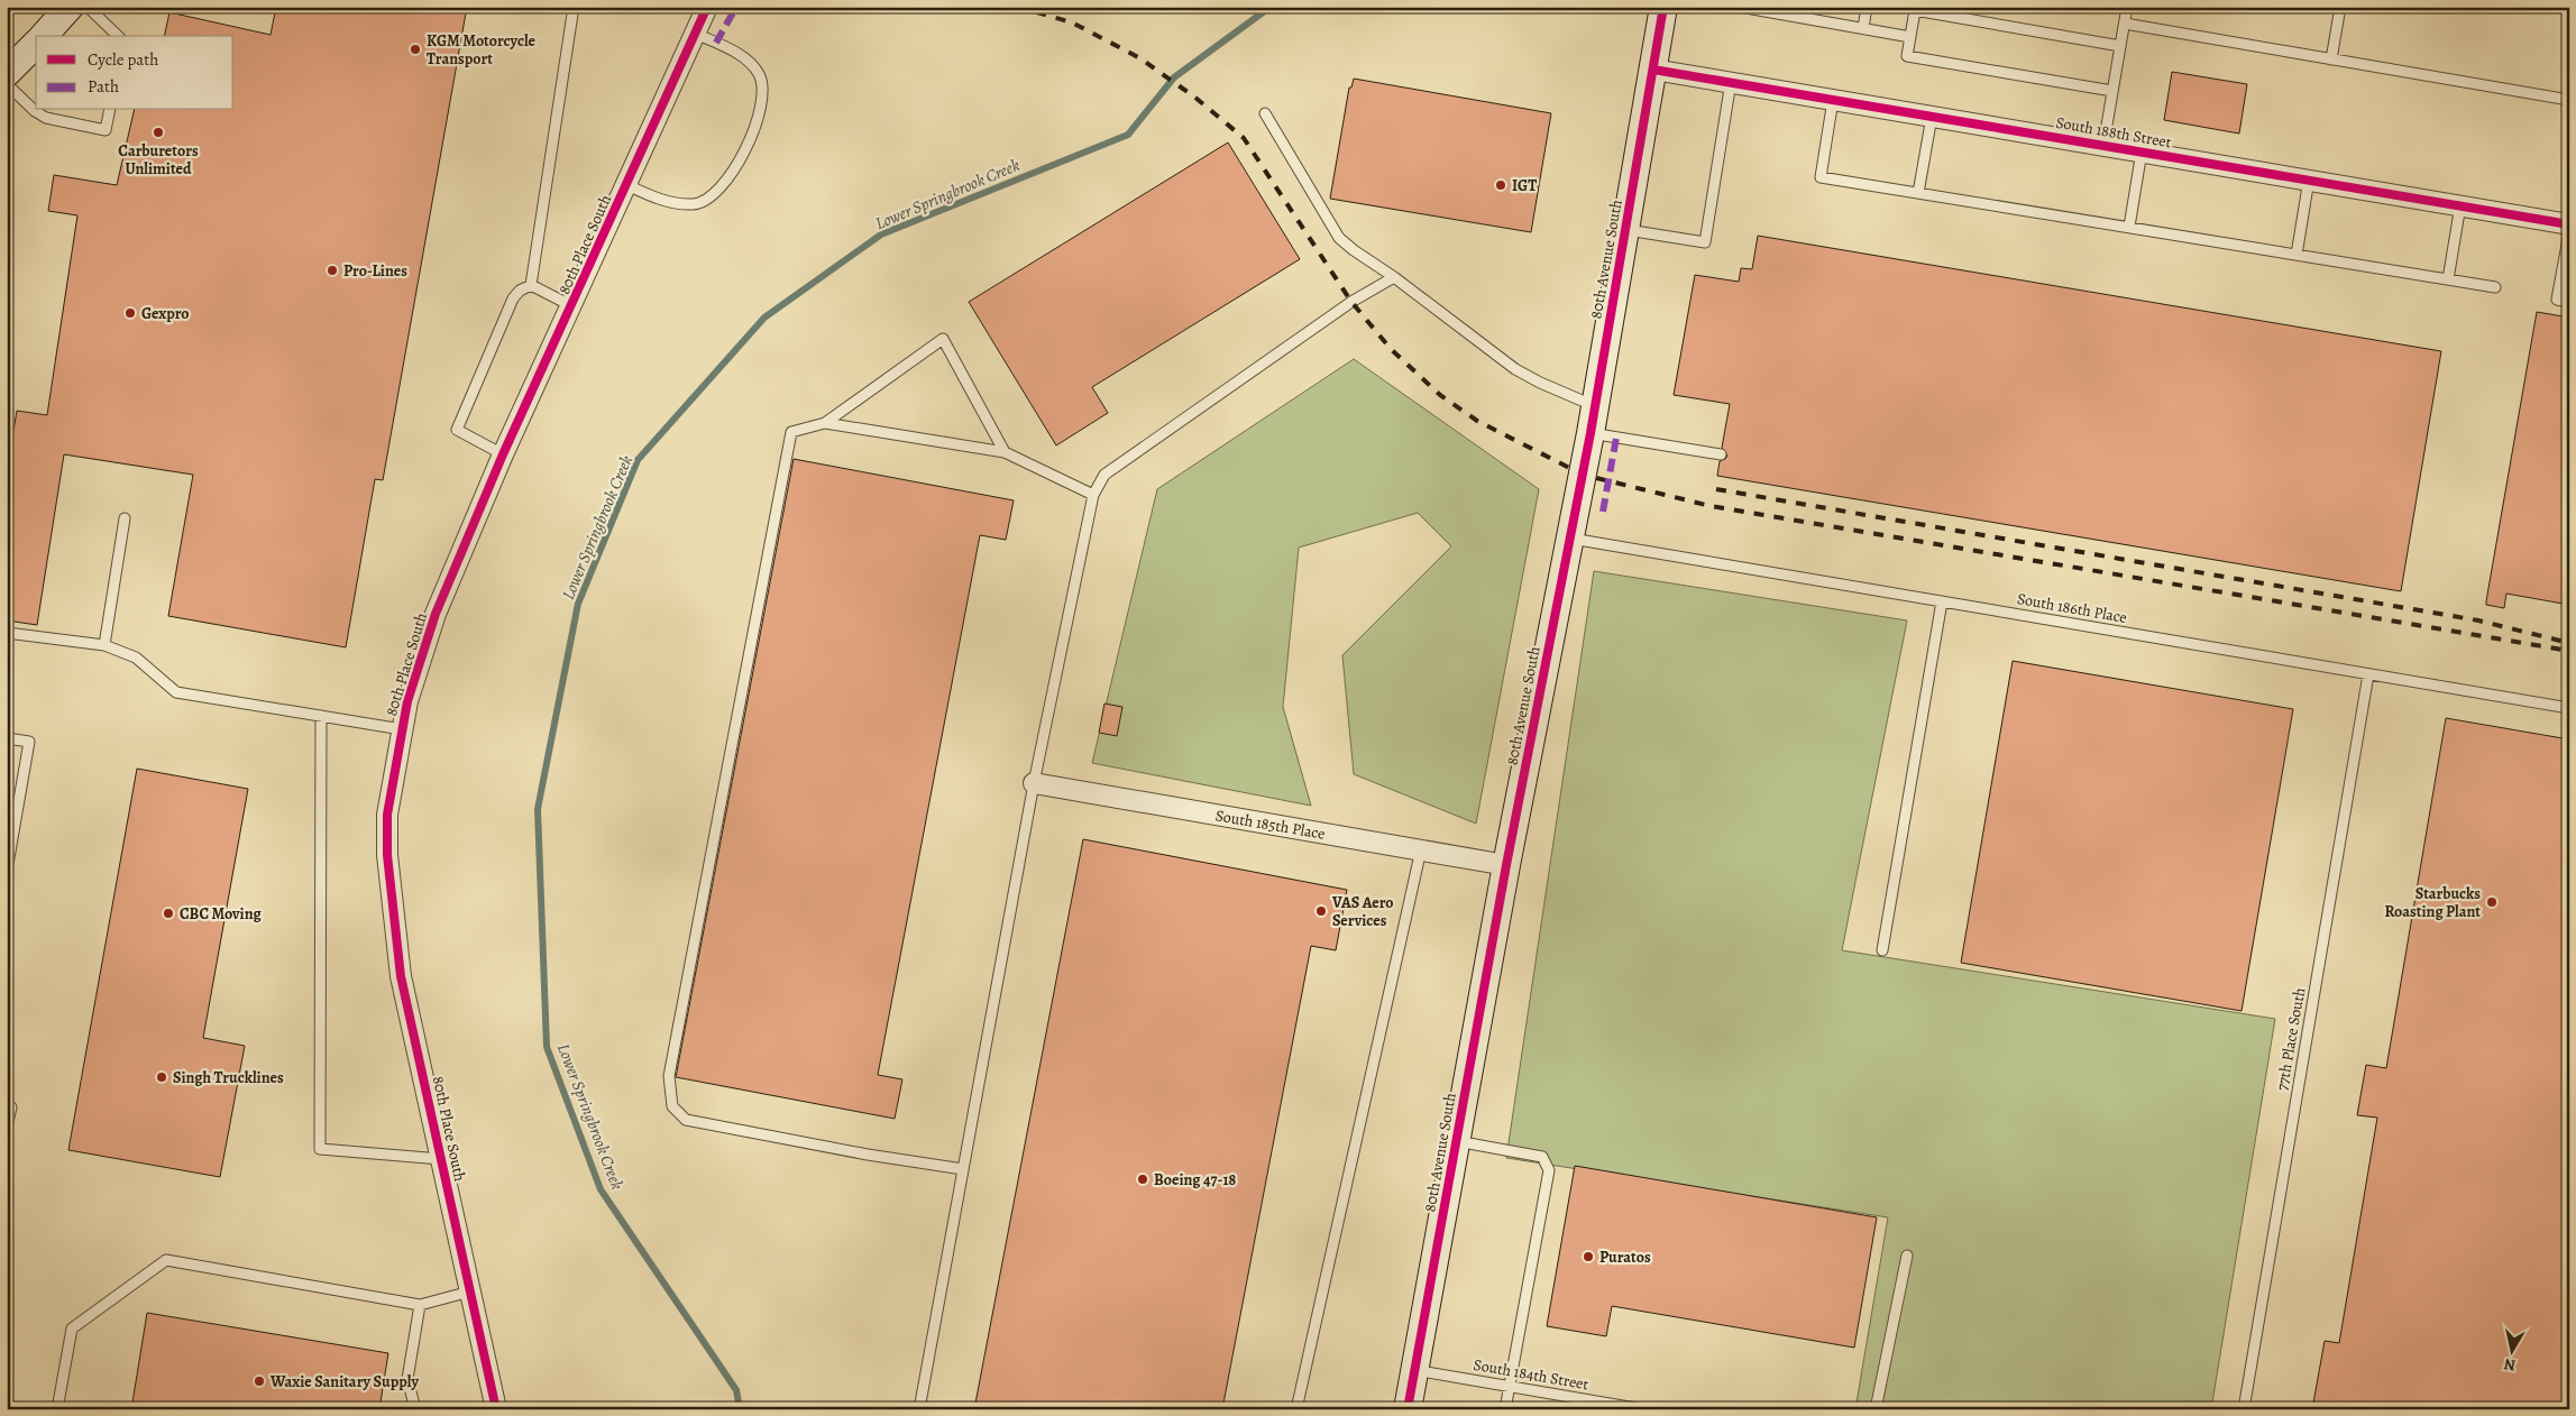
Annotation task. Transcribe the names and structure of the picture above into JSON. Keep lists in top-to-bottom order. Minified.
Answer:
{"streets":{"street":["South 188th Street","80th Place South","80th Avenue South","South 185th Place"],"lane":["South 186th Place","77th Place South","South 184th Street"]},"crossings":[["South 188th Street","80th Avenue South"],["80th Avenue South","South 186th Place"],["80th Avenue South","South 185th Place"],["80th Avenue South","South 184th Street"],["South 186th Place","77th Place South"]],"water":["Lower Springbrook Creek"],"places":["KGM Motorcycle Transport","Carburetors Unlimited","IGT","Pro-Lines","Gexpro","Starbucks Roasting Plant","VAS Aero Services","CBC Moving","Singh Trucklines","Boeing 47-18","Puratos","Waxie Sanitary Supply"],"legend":["Cycle path","Path"],"north":"bottom"}
